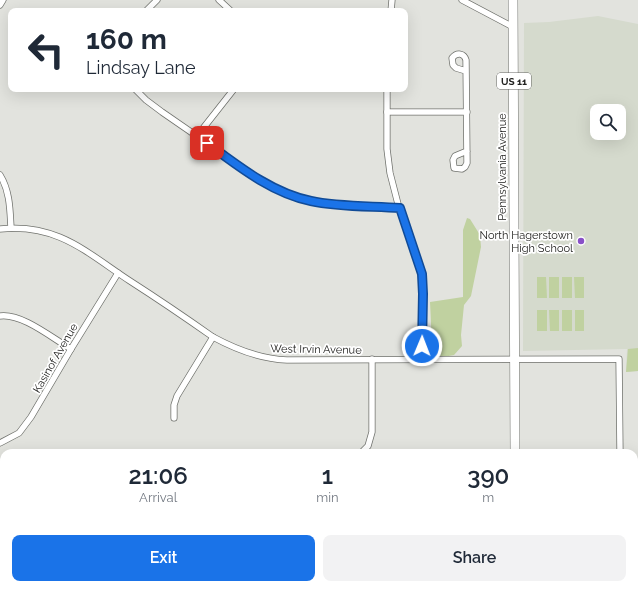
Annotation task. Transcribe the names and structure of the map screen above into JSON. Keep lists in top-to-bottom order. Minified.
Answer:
{"streets":{"main road":["US 11","Pennsylvania Avenue"],"street":["West Irvin Avenue","Kasinof Avenue"]},"crossings":[["Pennsylvania Avenue","West Irvin Avenue"],["West Irvin Avenue","Kasinof Avenue"]],"places":["North Hagerstown High School"],"page":{"turn":["160 m","Lindsay Lane"],"eta":["21:06","Arrival","1","min","390","m"],"buttons":["Exit","Share"]}}
